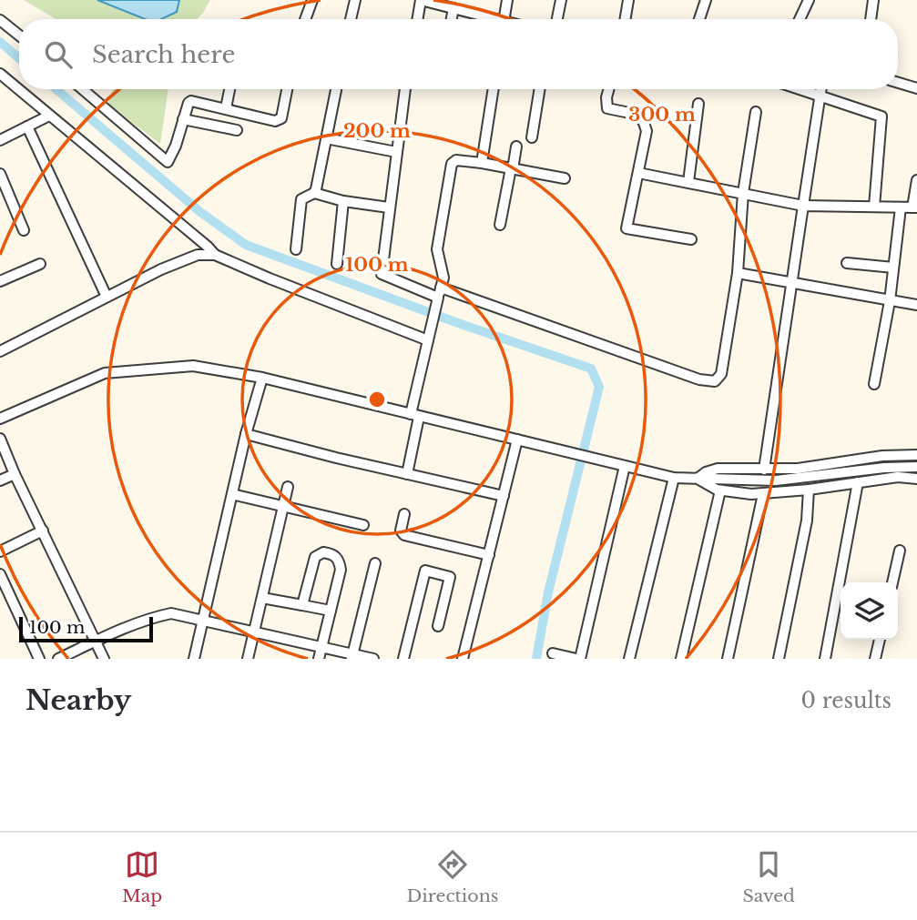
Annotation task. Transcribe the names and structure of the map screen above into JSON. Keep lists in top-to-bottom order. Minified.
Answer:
{"scale_bar":"100 m","page":{"search":"Search here","scale":"100 m","heading":["Nearby","0 results"],"nav":["Map","Directions","Saved"]},"rings":["300 m","200 m","100 m"]}
